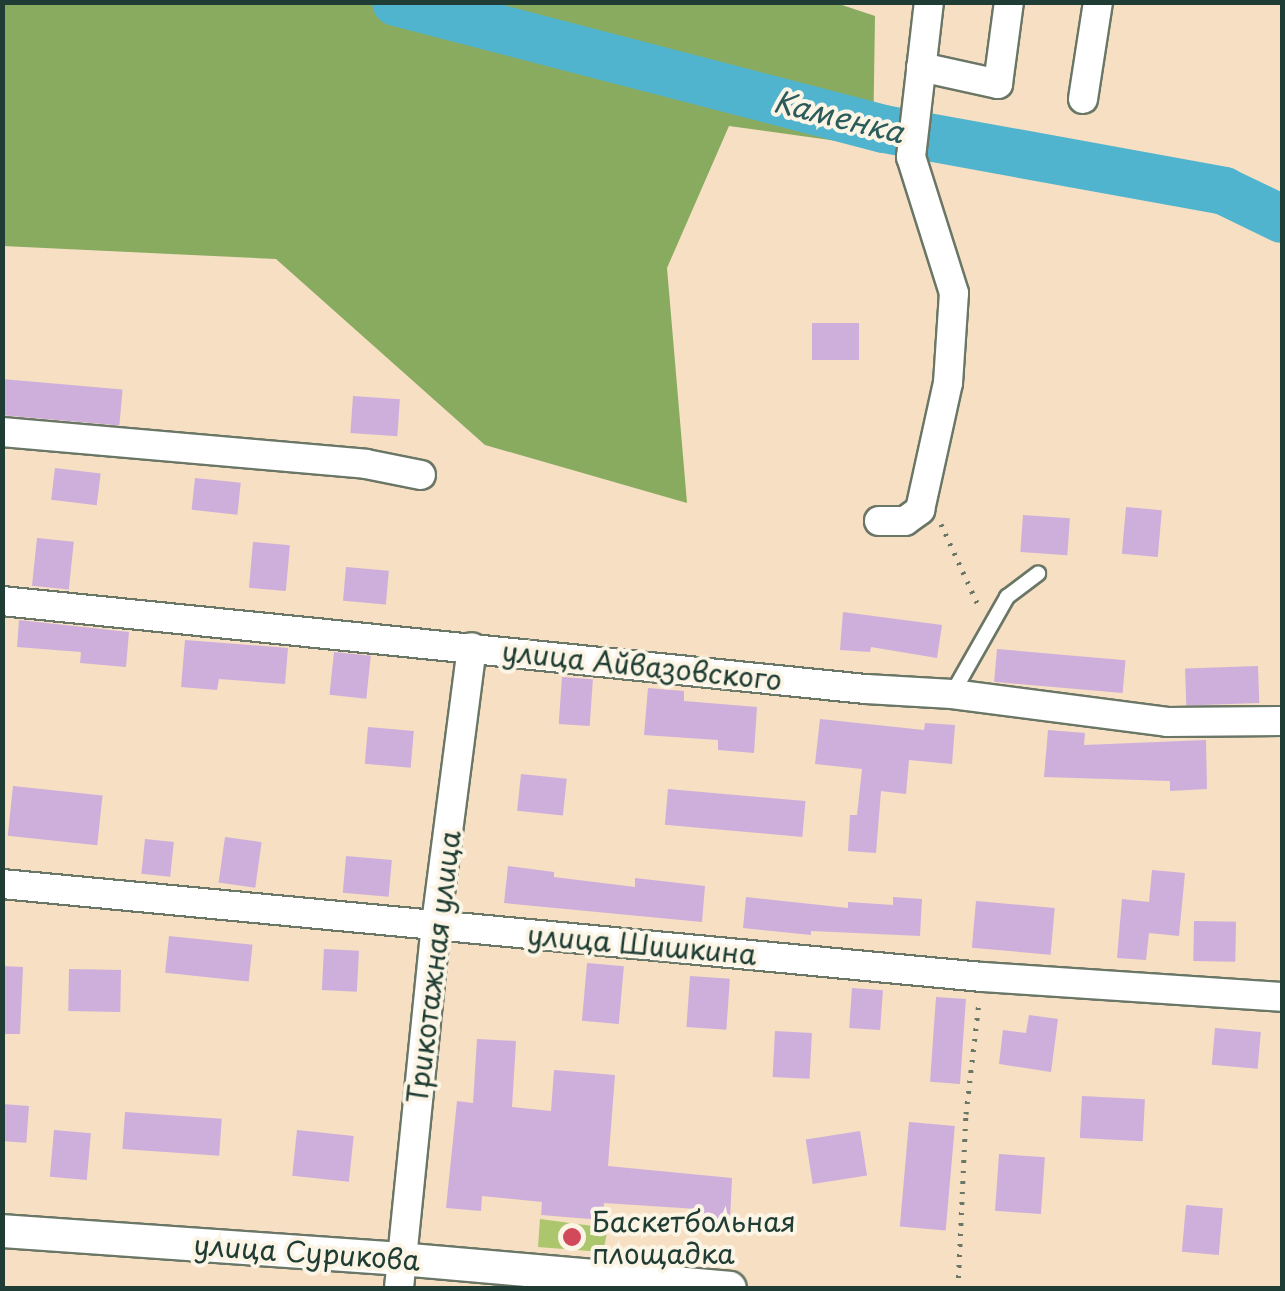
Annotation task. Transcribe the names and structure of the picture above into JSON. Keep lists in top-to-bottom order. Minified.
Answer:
{"streets":{"street":["улица Айвазовского","улица Шишкина","Трикотажная улица","улица Сурикова"]},"crossings":[["улица Айвазовского","Трикотажная улица"],["улица Шишкина","Трикотажная улица"],["Трикотажная улица","улица Сурикова"]],"water":["Каменка"],"places":["Баскетбольная площадка"]}
